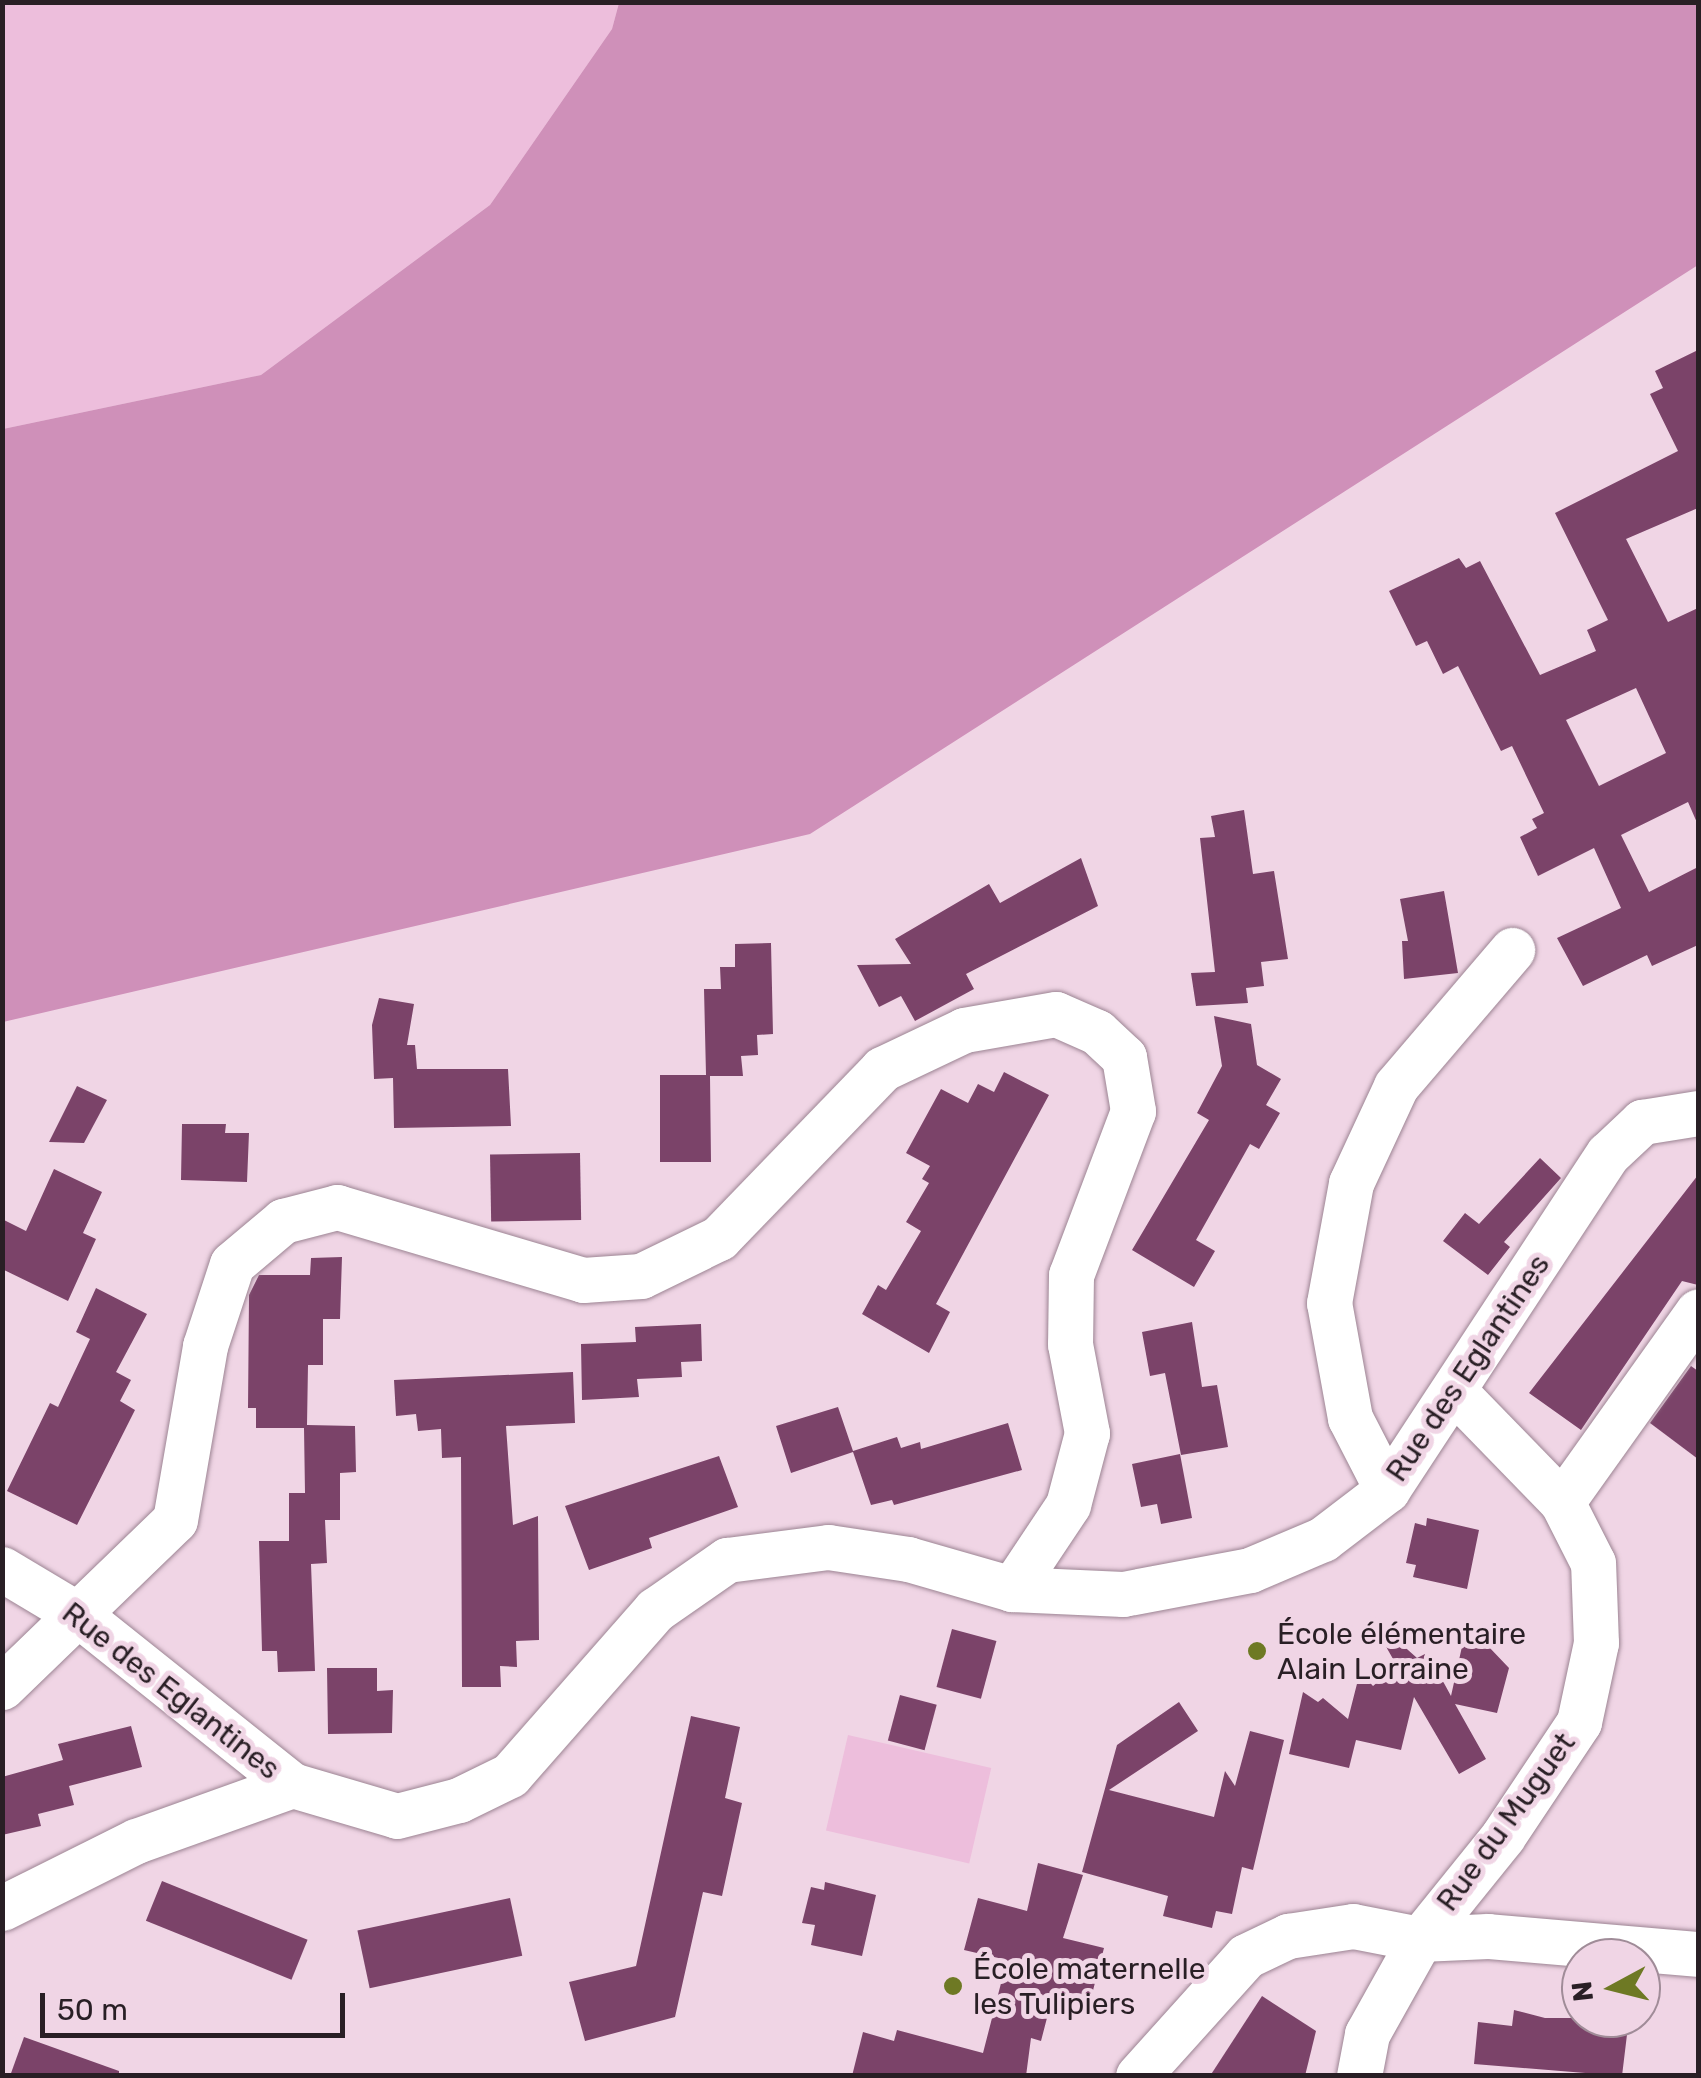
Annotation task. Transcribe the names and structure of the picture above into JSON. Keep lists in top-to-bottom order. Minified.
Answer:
{"streets":{"street":["Rue des Eglantines","Rue du Muguet"]},"crossings":[["Rue des Eglantines","Rue du Muguet"]],"places":["École élémentaire Alain Lorraine","École maternelle les Tulipiers"],"scale_bar":"50 m","north":"left"}
